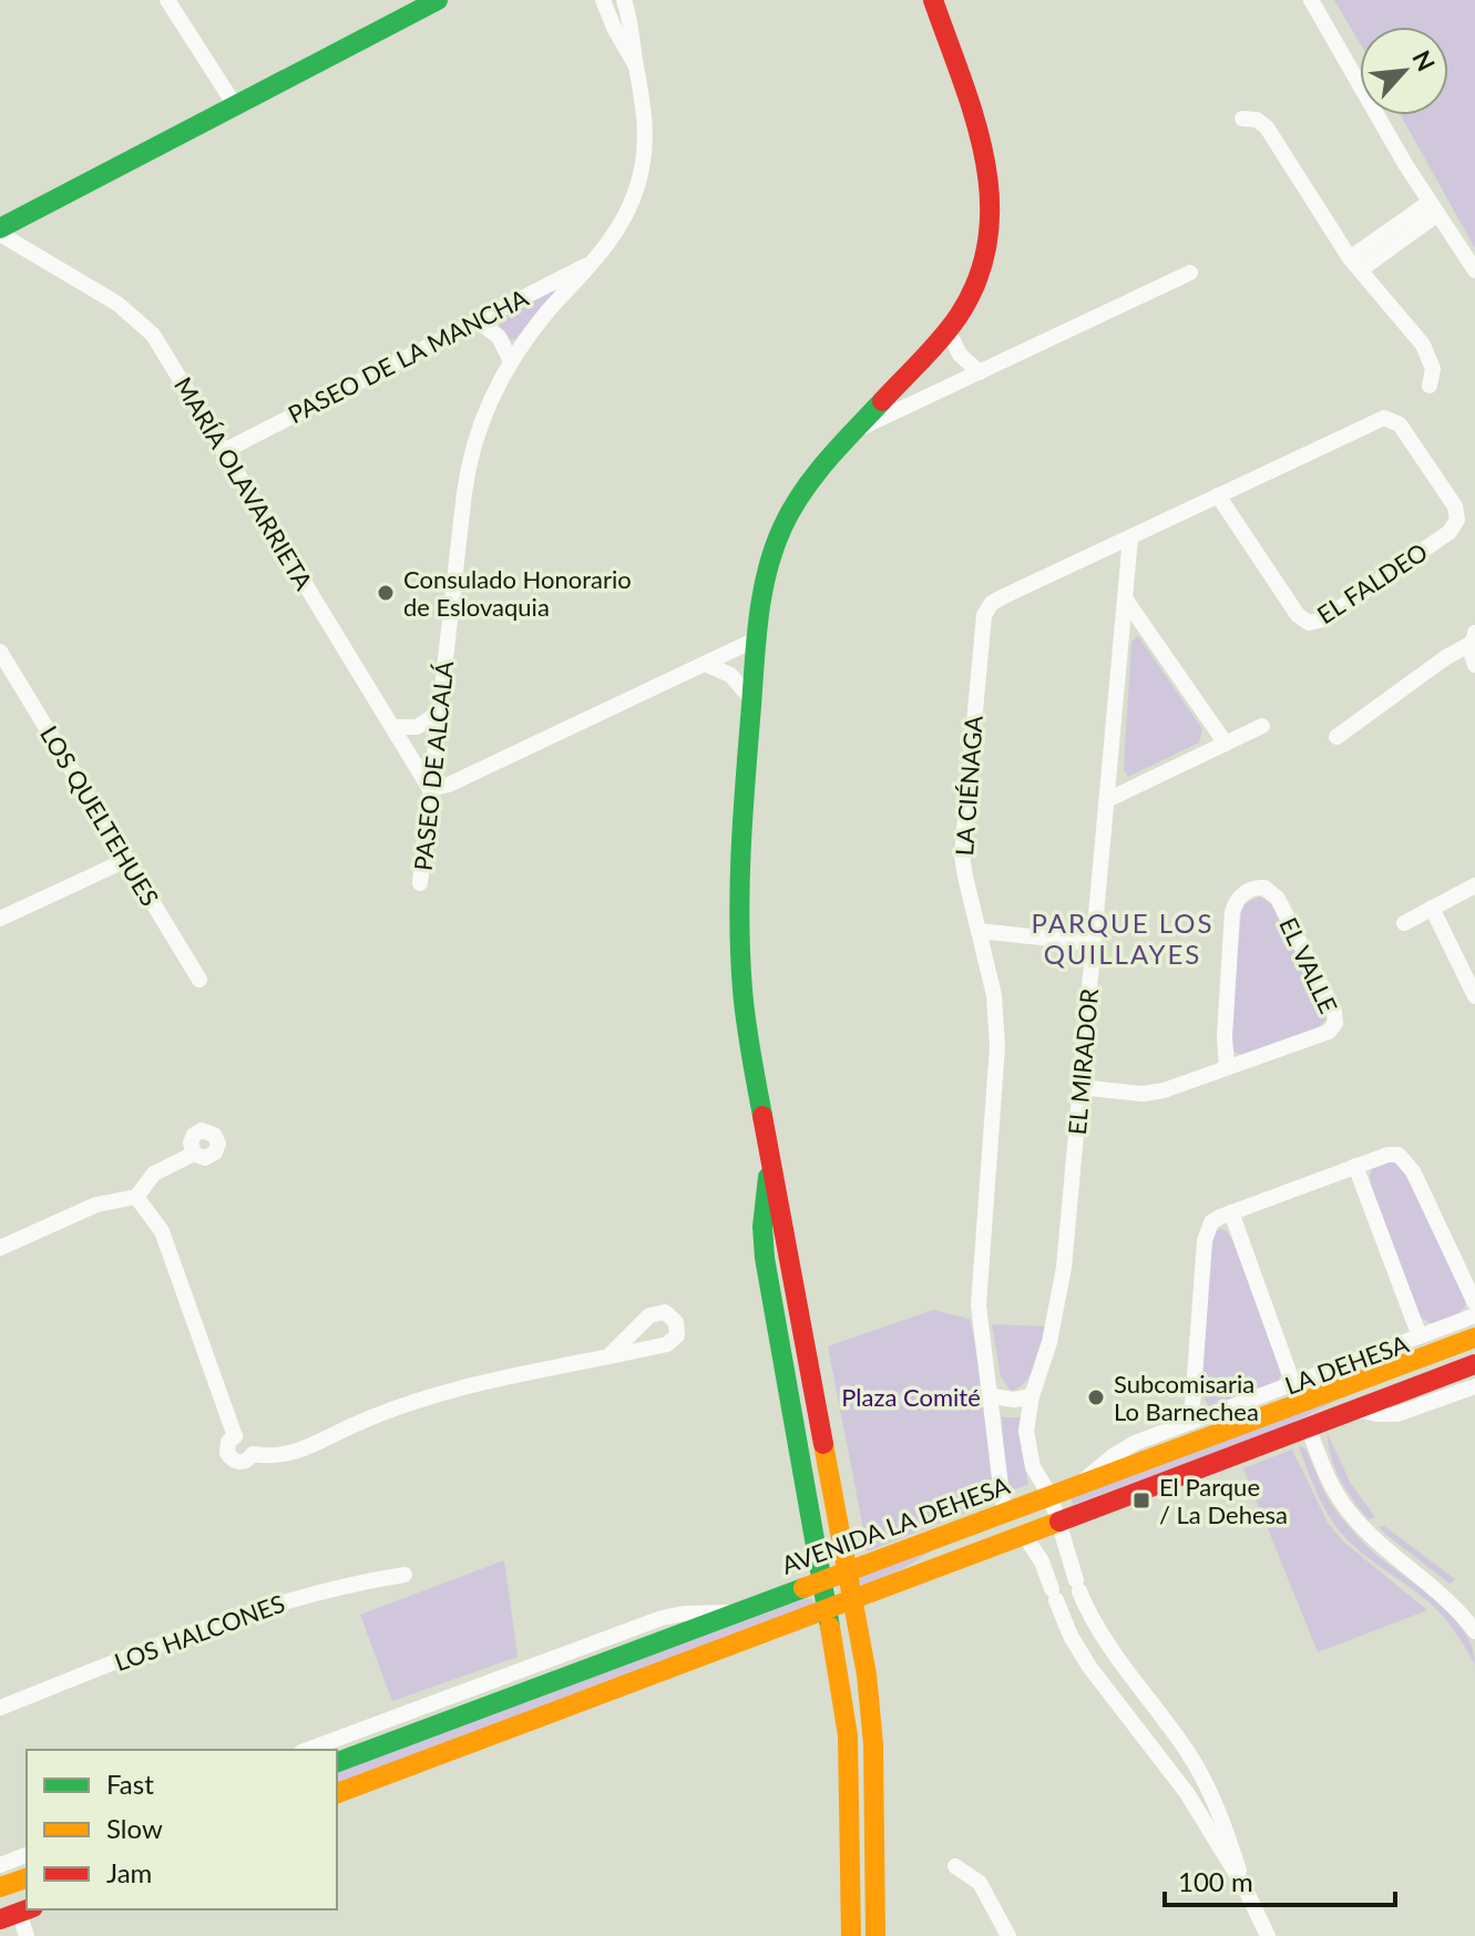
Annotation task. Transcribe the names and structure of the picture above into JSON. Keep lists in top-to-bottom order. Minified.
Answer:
{"streets":{"street":["PASEO DE LA MANCHA","MARÍA OLAVARRIETA","EL FALDEO","PASEO DE ALCALÁ","LA CIÉNAGA","LOS QUELTEHUES","EL VALLE","EL MIRADOR","LA DEHESA","AVENIDA LA DEHESA","LOS HALCONES"]},"crossings":[["PASEO DE LA MANCHA","MARÍA OLAVARRIETA"],["PASEO DE LA MANCHA","PASEO DE ALCALÁ"],["MARÍA OLAVARRIETA","PASEO DE ALCALÁ"],["EL FALDEO","LA CIÉNAGA"],["LA CIÉNAGA","EL MIRADOR"],["LA CIÉNAGA","AVENIDA LA DEHESA"],["EL VALLE","EL MIRADOR"],["EL MIRADOR","AVENIDA LA DEHESA"],["LA DEHESA","AVENIDA LA DEHESA"]],"districts":["PARQUE LOS QUILLAYES"],"parks":["Plaza Comité"],"places":{"other":["Consulado Honorario de Eslovaquia","Subcomisaria Lo Barnechea"],"transit":["El Parque / La Dehesa"]},"legend":["Fast","Slow","Jam"],"scale_bar":"100 m","north":"top right"}
